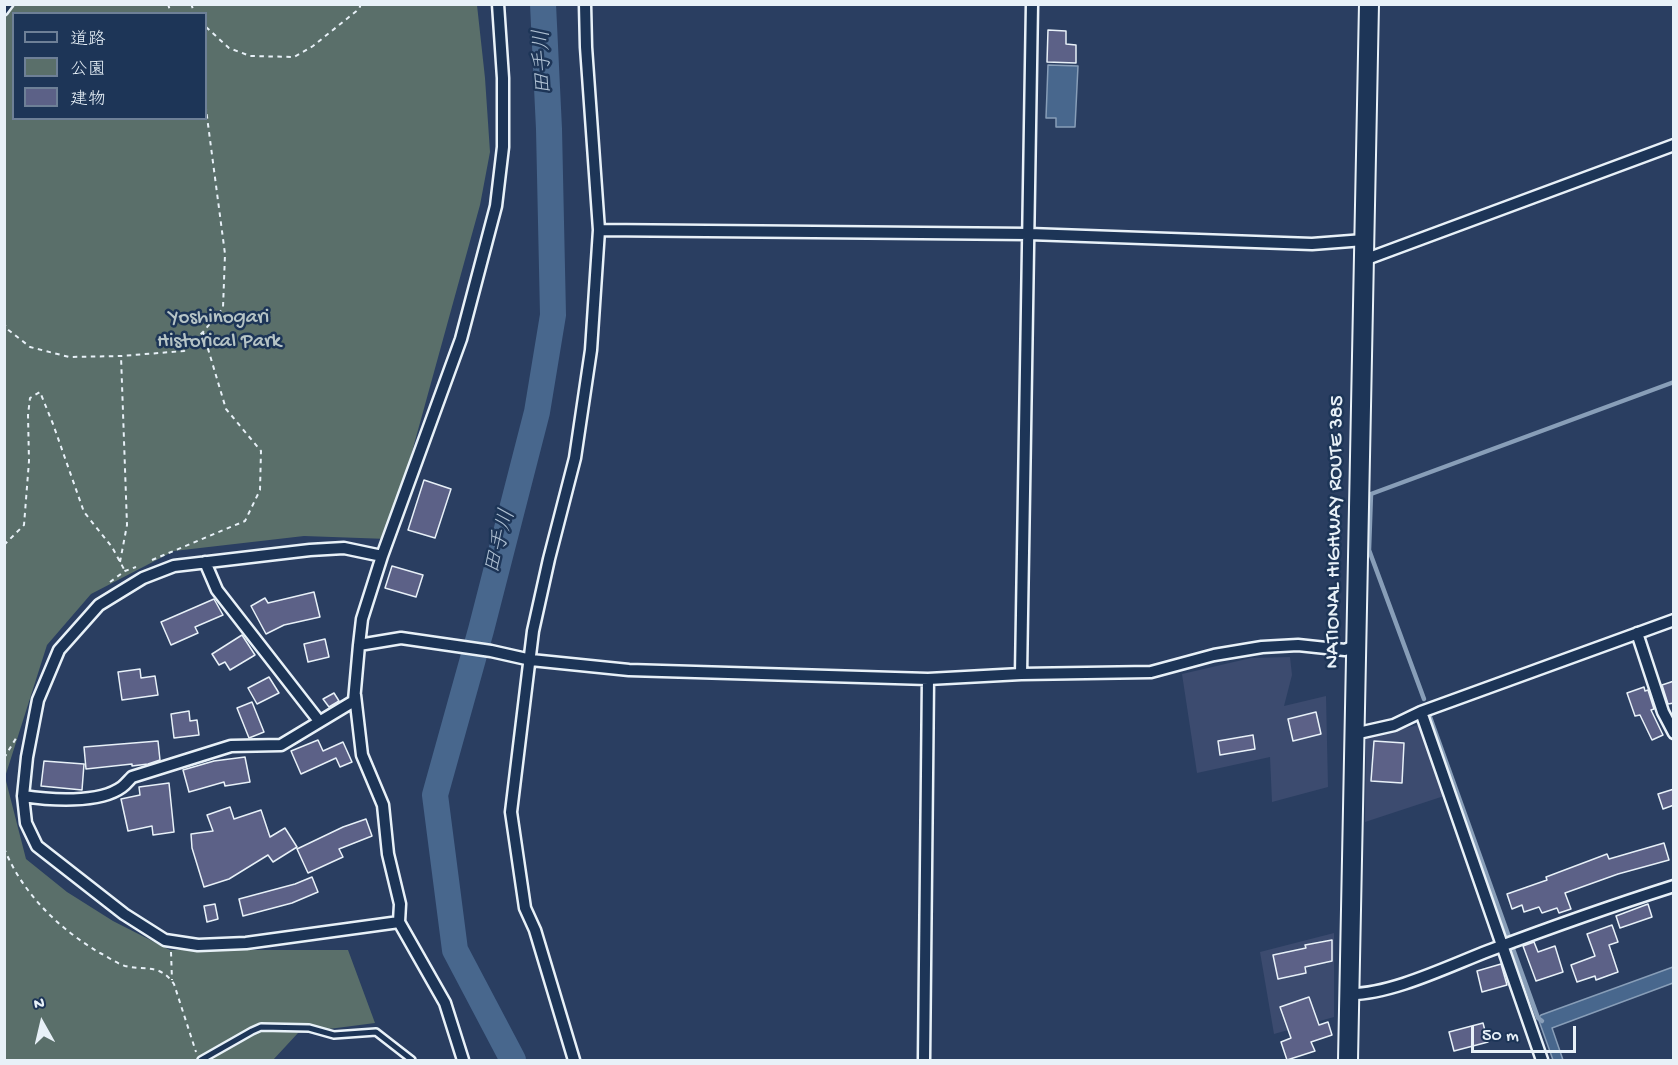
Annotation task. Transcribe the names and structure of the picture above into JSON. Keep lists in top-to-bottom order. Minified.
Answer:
{"streets":{"highway":["NATIONAL HIGHWAY ROUTE 385"]},"water":["田手川"],"parks":["Yoshinogari Historical Park"],"legend":["道路","公園","建物"],"scale_bar":"50 m","north":"top"}
